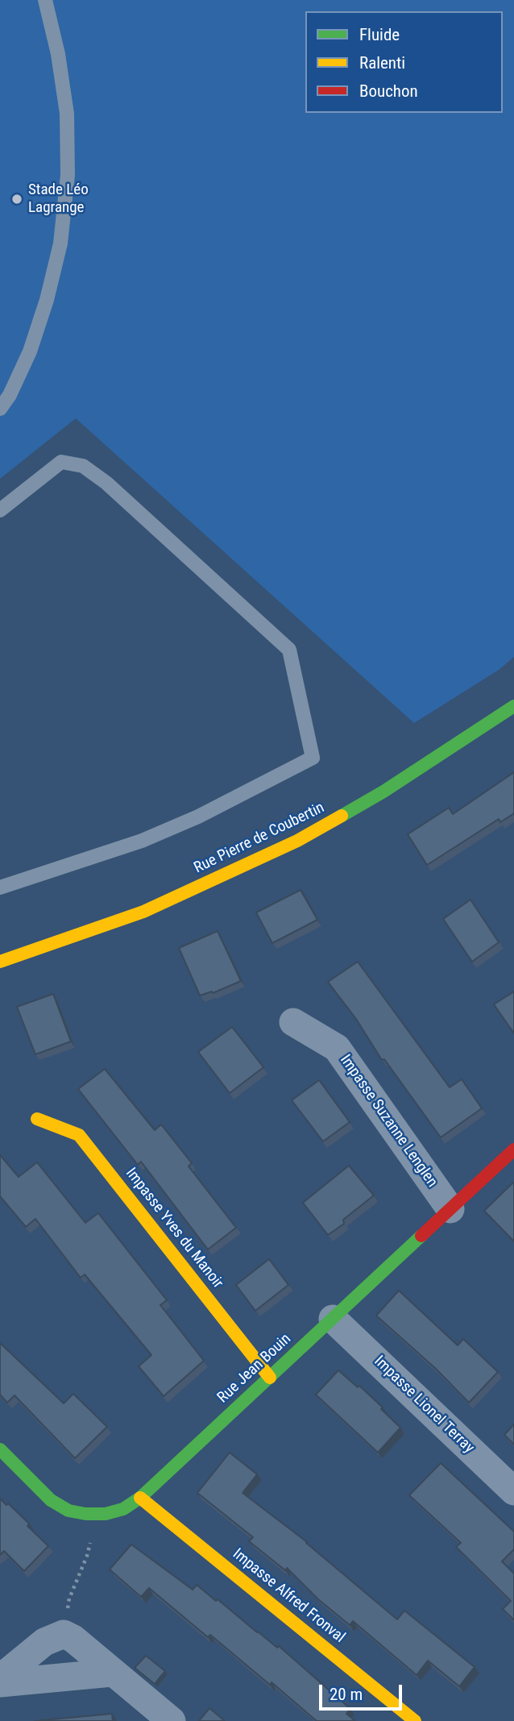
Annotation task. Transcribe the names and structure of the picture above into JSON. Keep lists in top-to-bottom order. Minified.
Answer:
{"streets":{"street":["Rue Pierre de Coubertin","Impasse Suzanne Lenglen","Impasse Yves du Manoir","Rue Jean Bouin","Impasse Lionel Terray","Impasse Alfred Fronval"]},"crossings":[["Impasse Suzanne Lenglen","Rue Jean Bouin"],["Impasse Yves du Manoir","Rue Jean Bouin"],["Rue Jean Bouin","Impasse Lionel Terray"],["Rue Jean Bouin","Impasse Alfred Fronval"]],"places":["Stade Léo Lagrange"],"legend":["Fluide","Ralenti","Bouchon"],"scale_bar":"20 m"}
